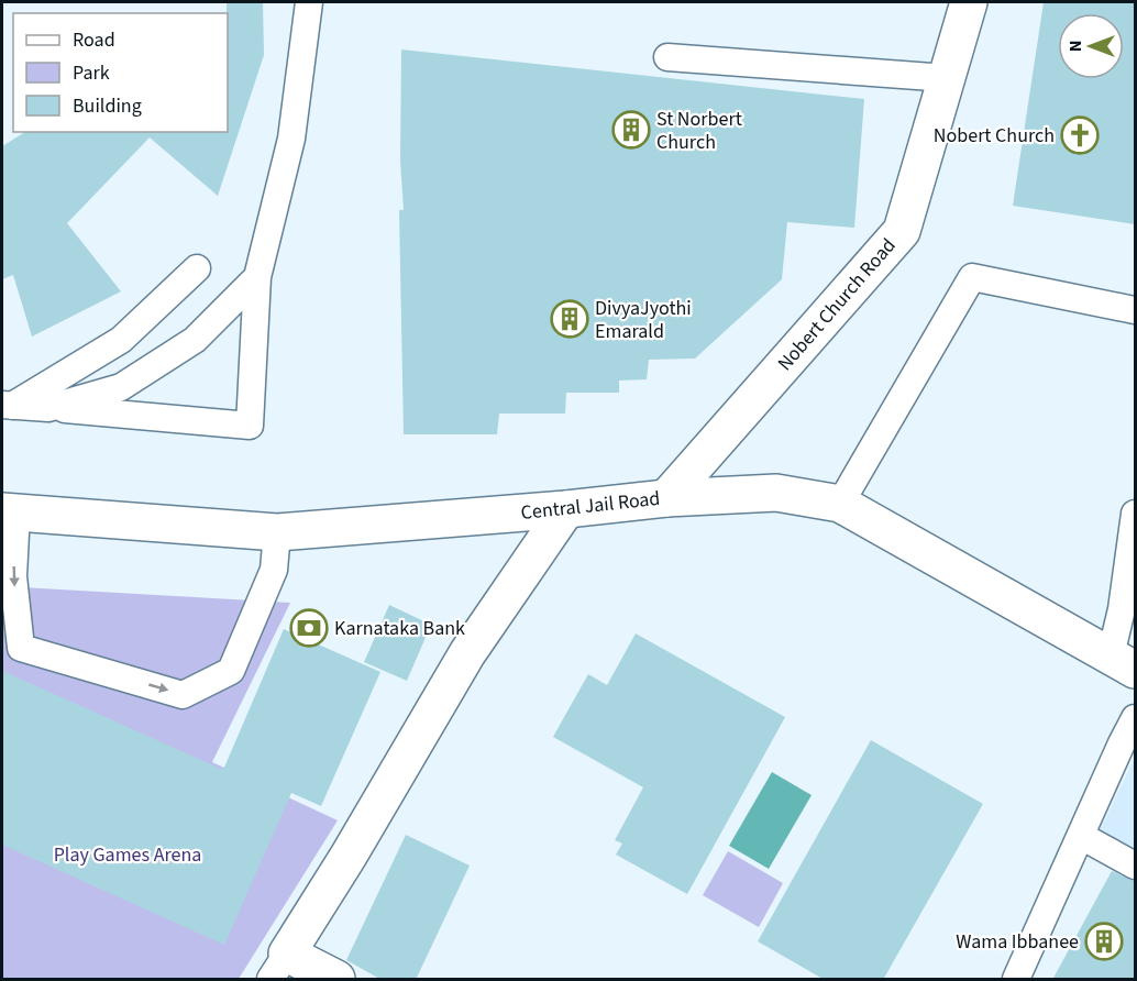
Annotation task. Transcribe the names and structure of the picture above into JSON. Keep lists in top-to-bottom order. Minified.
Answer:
{"streets":{"street":["Nobert Church Road","Central Jail Road"]},"crossings":[["Nobert Church Road","Central Jail Road"]],"parks":["Play Games Arena"],"places":{"building":["St Norbert Church","DivyaJyothi Emarald","Wama Ibbanee"],"church":["Nobert Church"],"bank":["Karnataka Bank"]},"legend":["Road","Park","Building"],"north":"left"}
